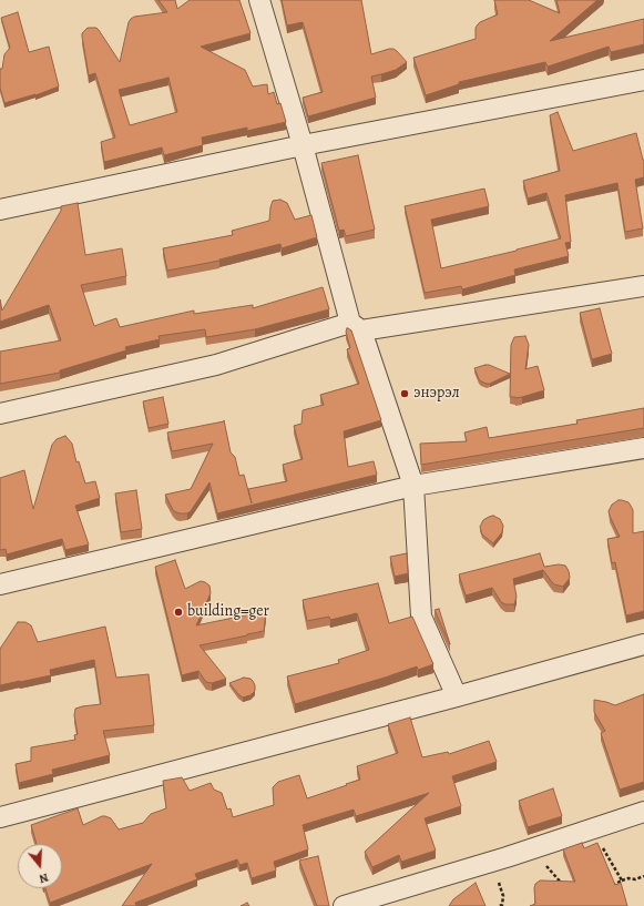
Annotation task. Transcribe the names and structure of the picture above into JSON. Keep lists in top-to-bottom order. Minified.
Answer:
{"places":["энэрэл","building=ger"],"north":"bottom"}
